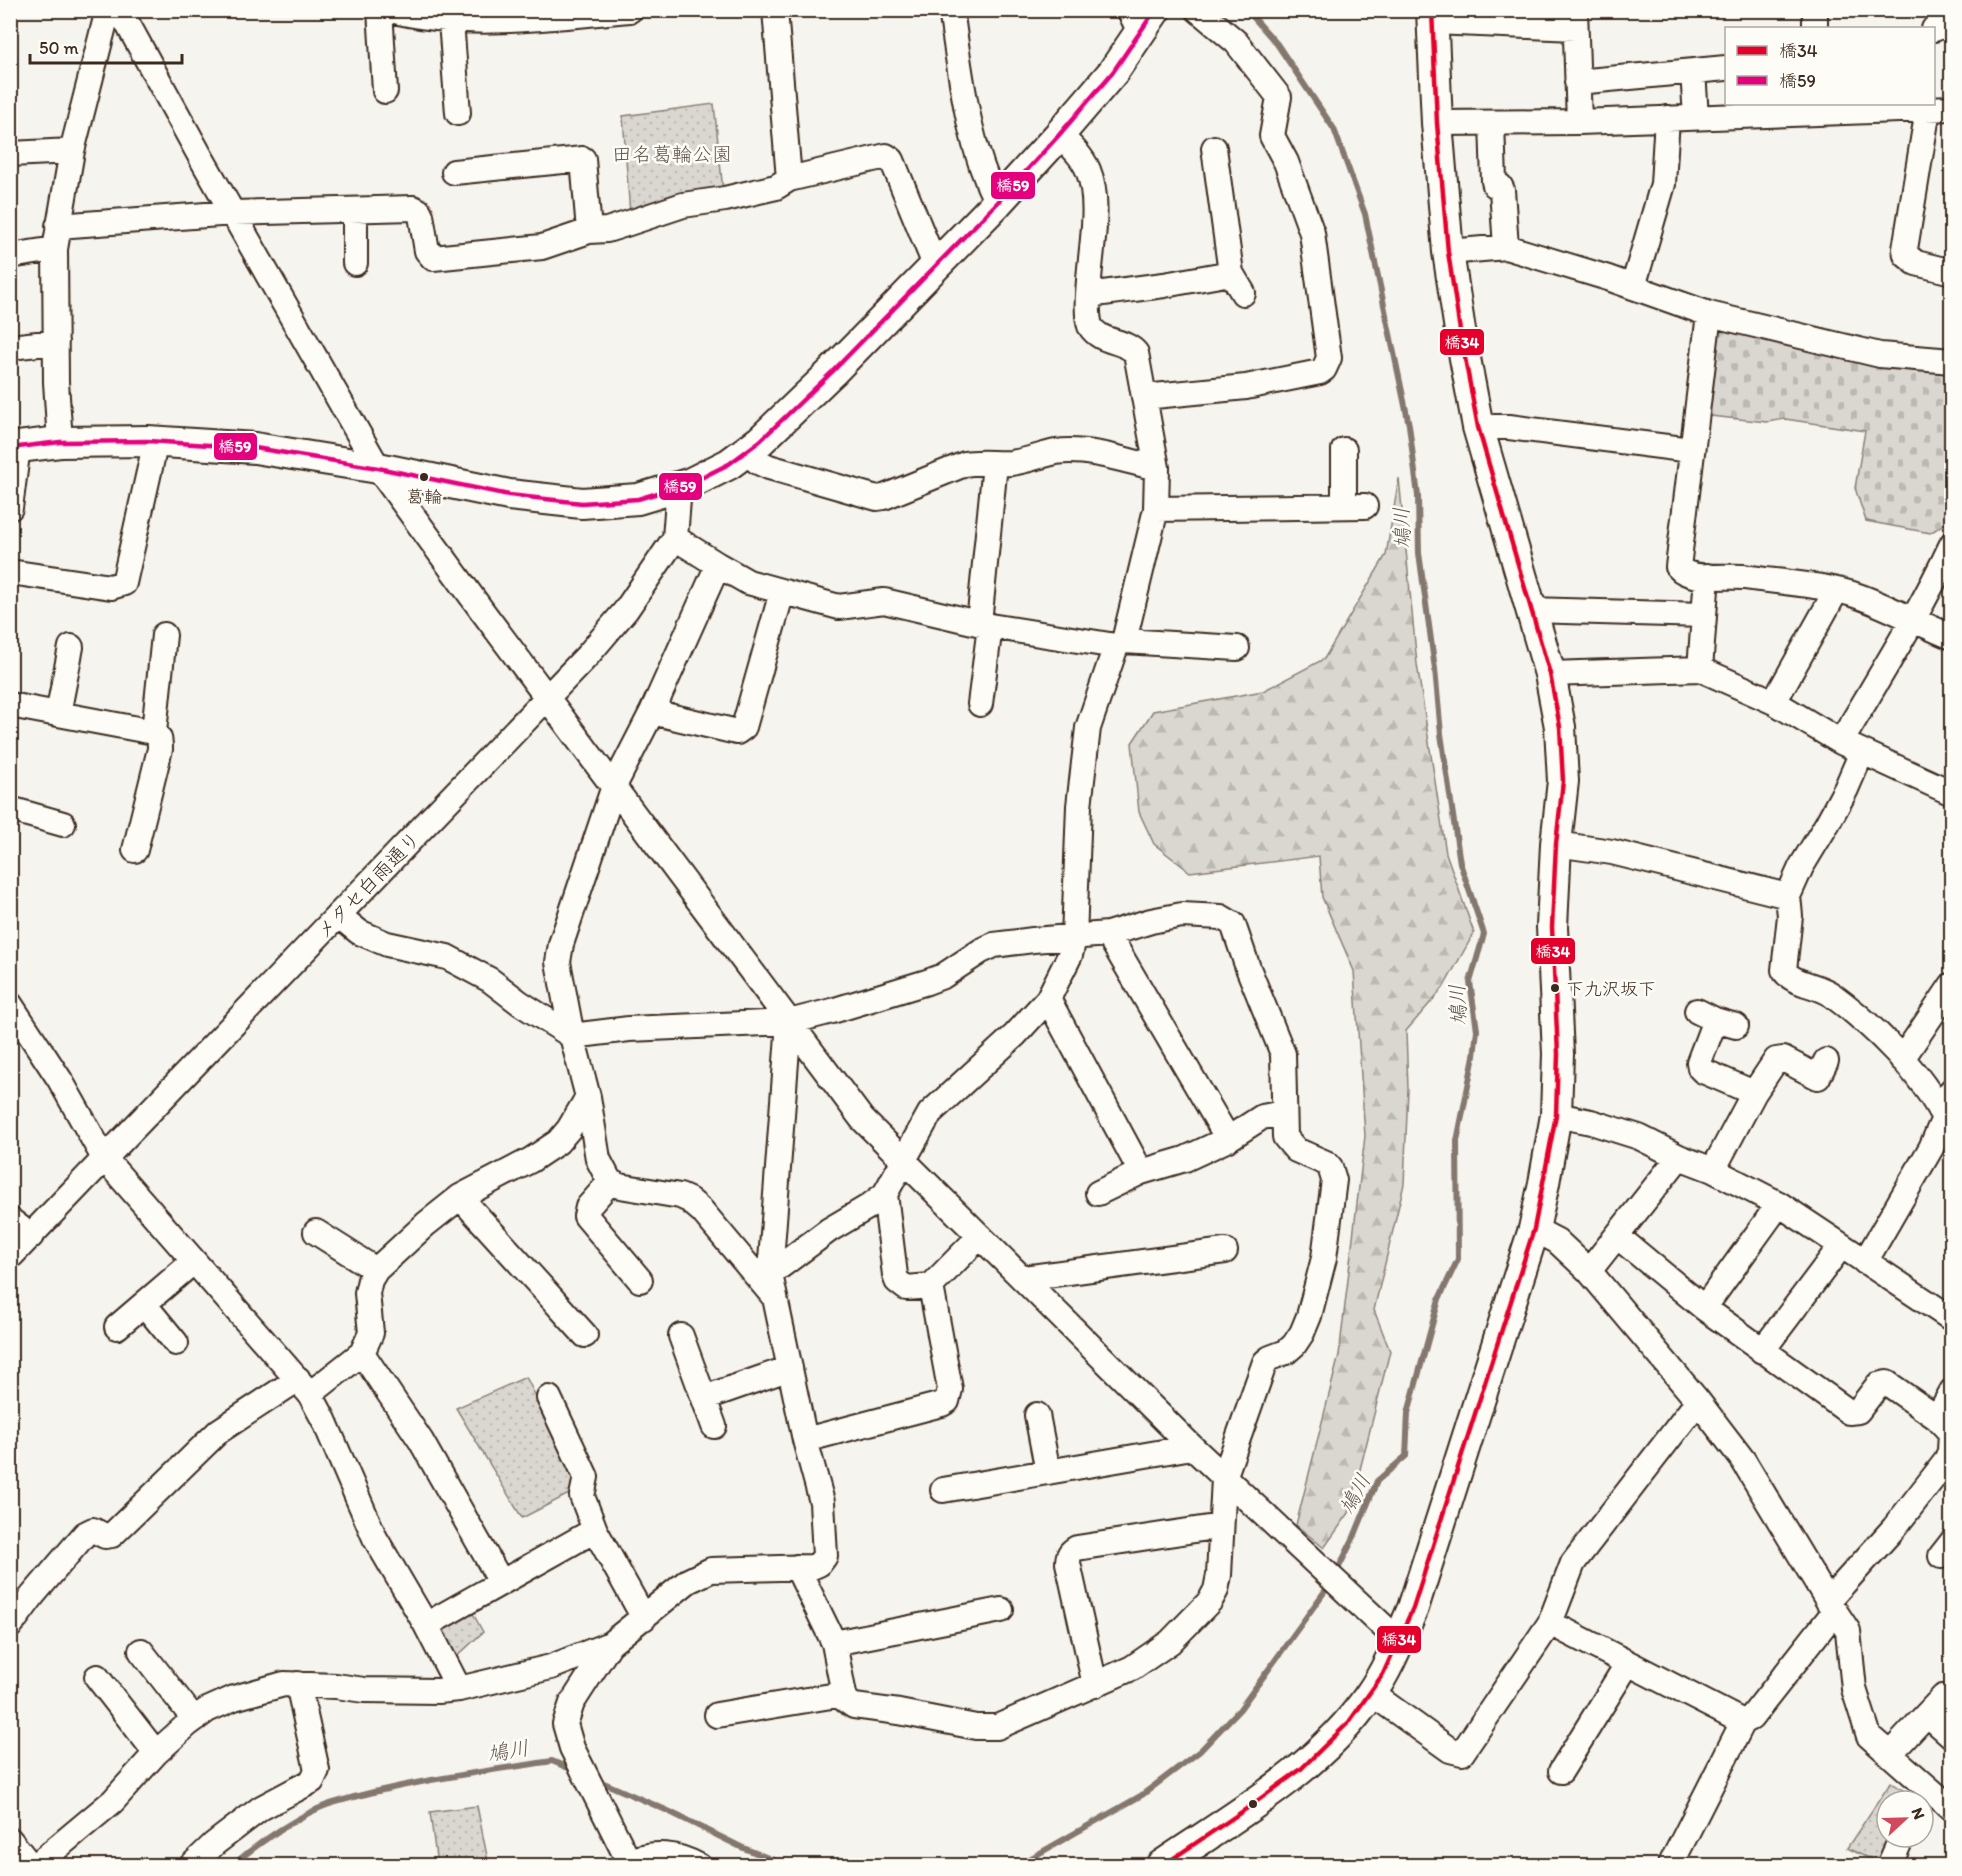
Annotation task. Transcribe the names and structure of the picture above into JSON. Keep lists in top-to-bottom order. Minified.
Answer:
{"streets":{"street":["メタセ白雨通り"]},"water":["鳩川"],"parks":["田名葛輪公園"],"places":["葛輪","下九沢坂下"],"lines":["transit line 橋34","transit line 橋59"],"legend":["橋34","橋59"],"scale_bar":"50 m","north":"right"}
